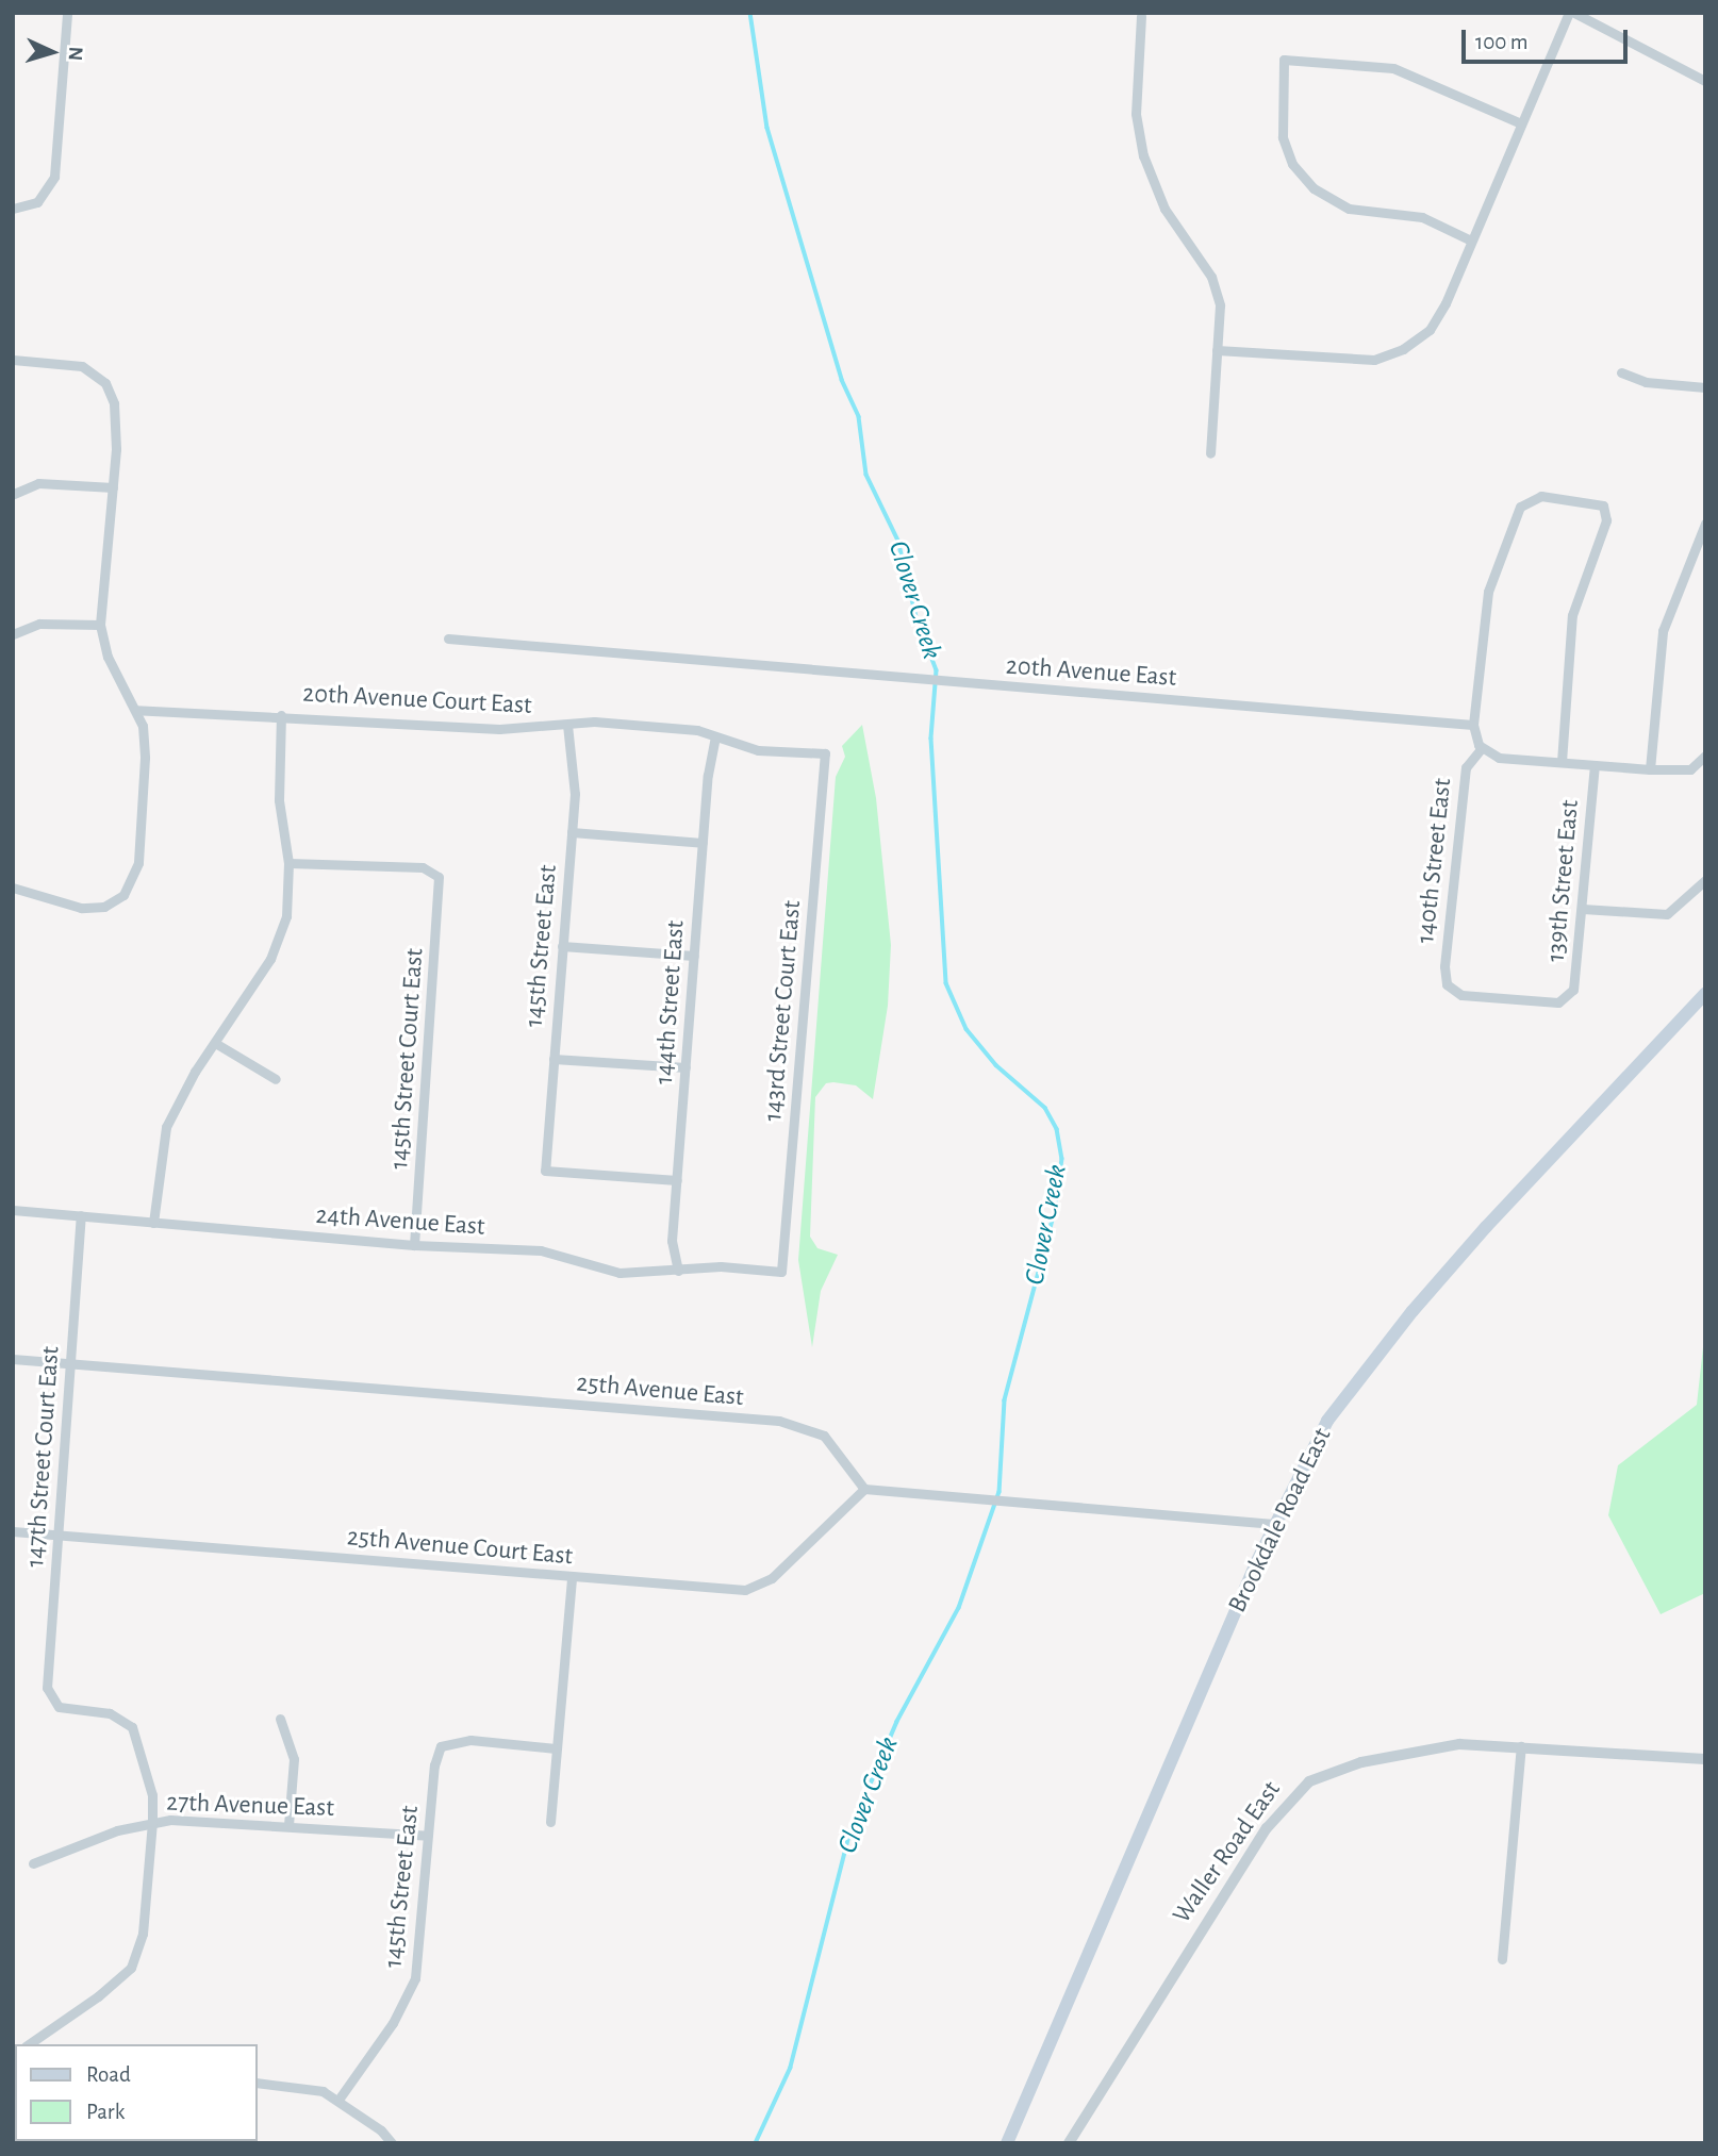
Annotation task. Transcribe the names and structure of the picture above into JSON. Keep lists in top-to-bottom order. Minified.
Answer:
{"streets":{"main road":["Brookdale Road East"],"street":["20th Avenue East","20th Avenue Court East","140th Street East","139th Street East","145th Street East","144th Street East","143rd Street Court East","145th Street Court East","24th Avenue East","25th Avenue East","147th Street Court East","25th Avenue Court East","27th Avenue East","Waller Road East"]},"crossings":[["20th Avenue Court East","145th Street East"],["20th Avenue Court East","144th Street East"],["20th Avenue Court East","143rd Street Court East"],["140th Street East","139th Street East"],["145th Street East","144th Street East"],["145th Street East","27th Avenue East"],["144th Street East","24th Avenue East"],["143rd Street Court East","24th Avenue East"],["145th Street Court East","24th Avenue East"],["24th Avenue East","147th Street Court East"],["25th Avenue East","147th Street Court East"],["25th Avenue East","25th Avenue Court East"],["147th Street Court East","25th Avenue Court East"],["147th Street Court East","27th Avenue East"]],"water":["Clover Creek"],"legend":["Road","Park"],"scale_bar":"100 m","north":"right"}
